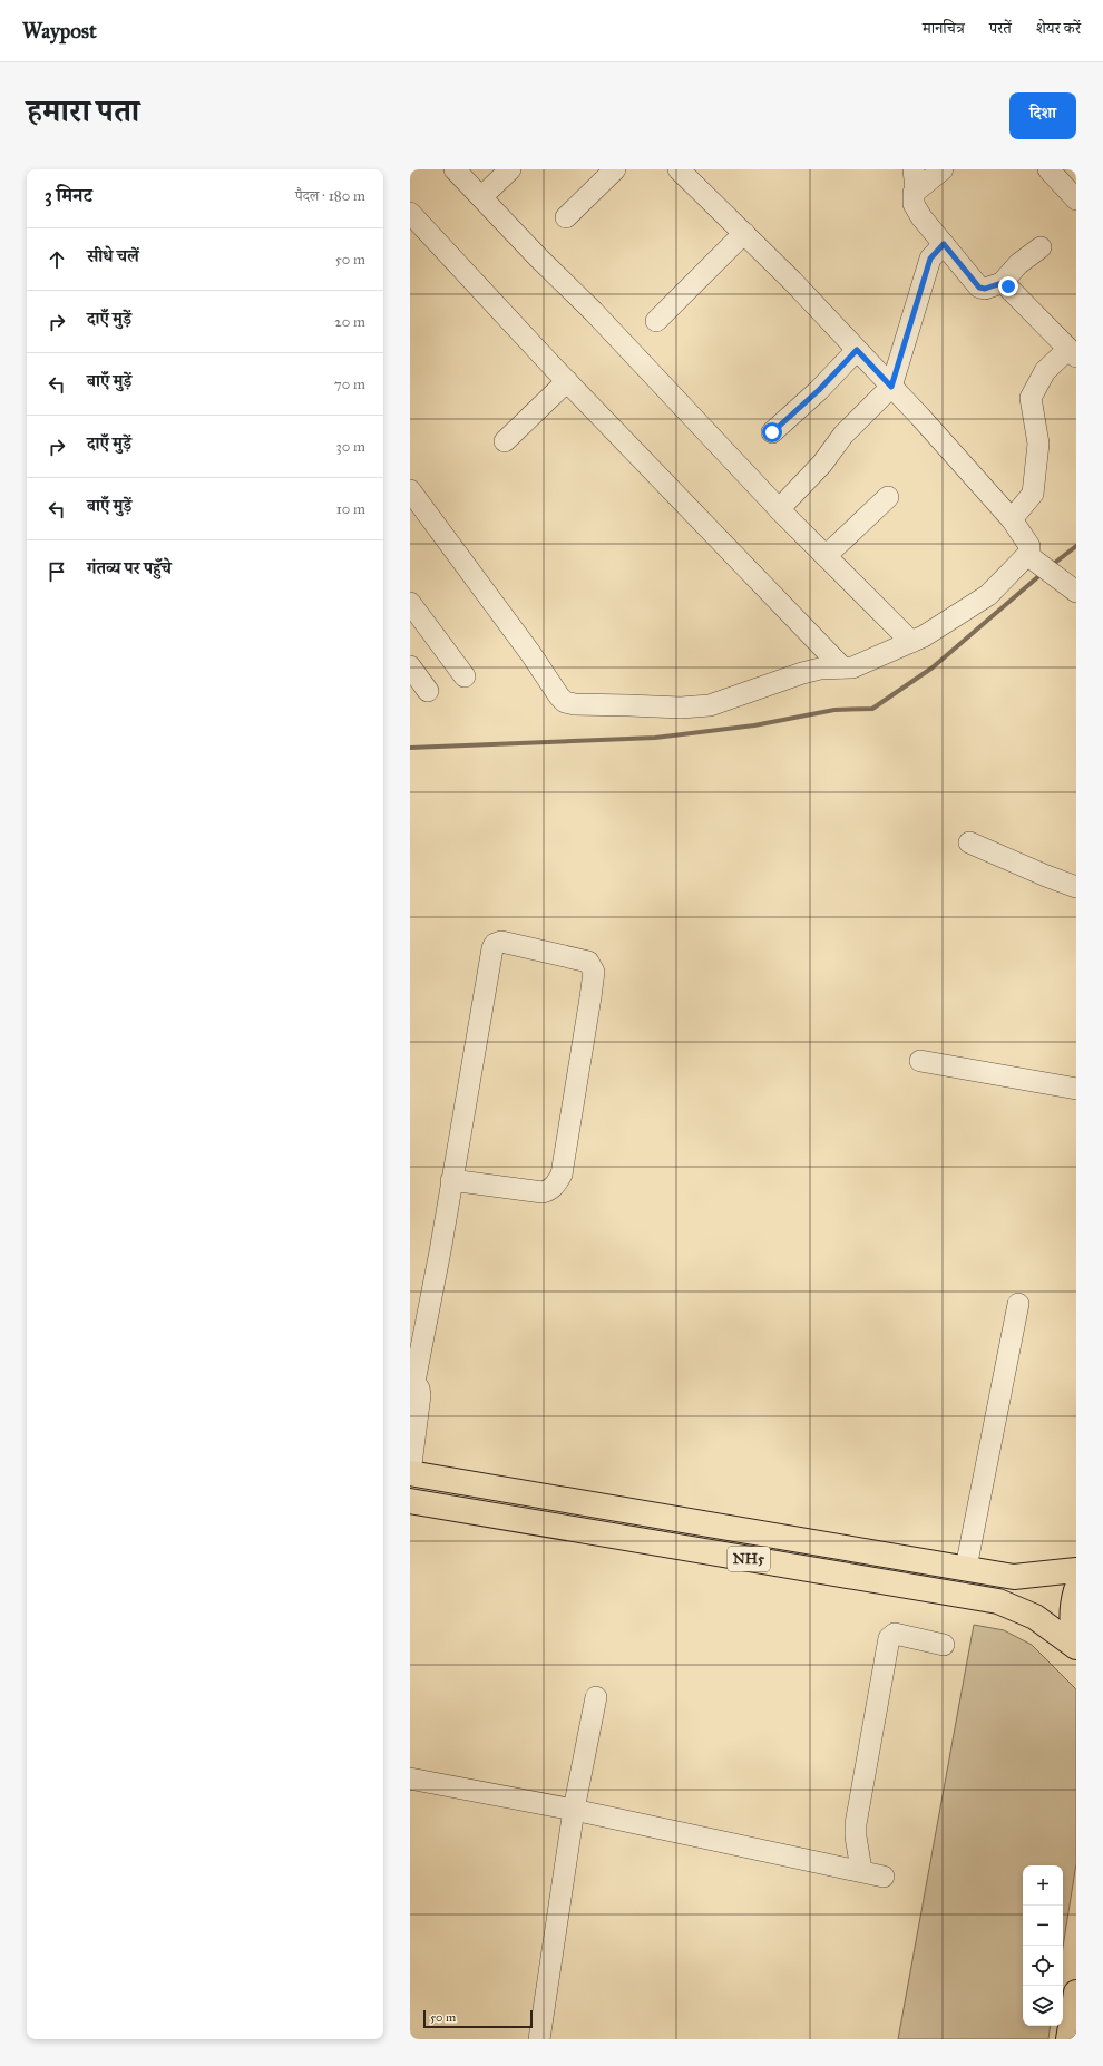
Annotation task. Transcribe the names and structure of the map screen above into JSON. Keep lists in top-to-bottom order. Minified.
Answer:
{"streets":{"main road":["NH5"]},"scale_bar":"50 m","page":{"header":"Waypost","nav":["मानचित्र","परतें","शेयर करें"],"title":"हमारा पता","buttons":"दिशा","heading":["3 मिनट","पैदल · 180 m"],"list":[["सीधे चलें","50 m"],["दाएँ मुड़ें","20 m"],["बाएँ मुड़ें","70 m"],["दाएँ मुड़ें","30 m"],["बाएँ मुड़ें","10 m"],"गंतव्य पर पहुँचे"],"map_buttons":["+","−"],"scale":"50 m"}}
